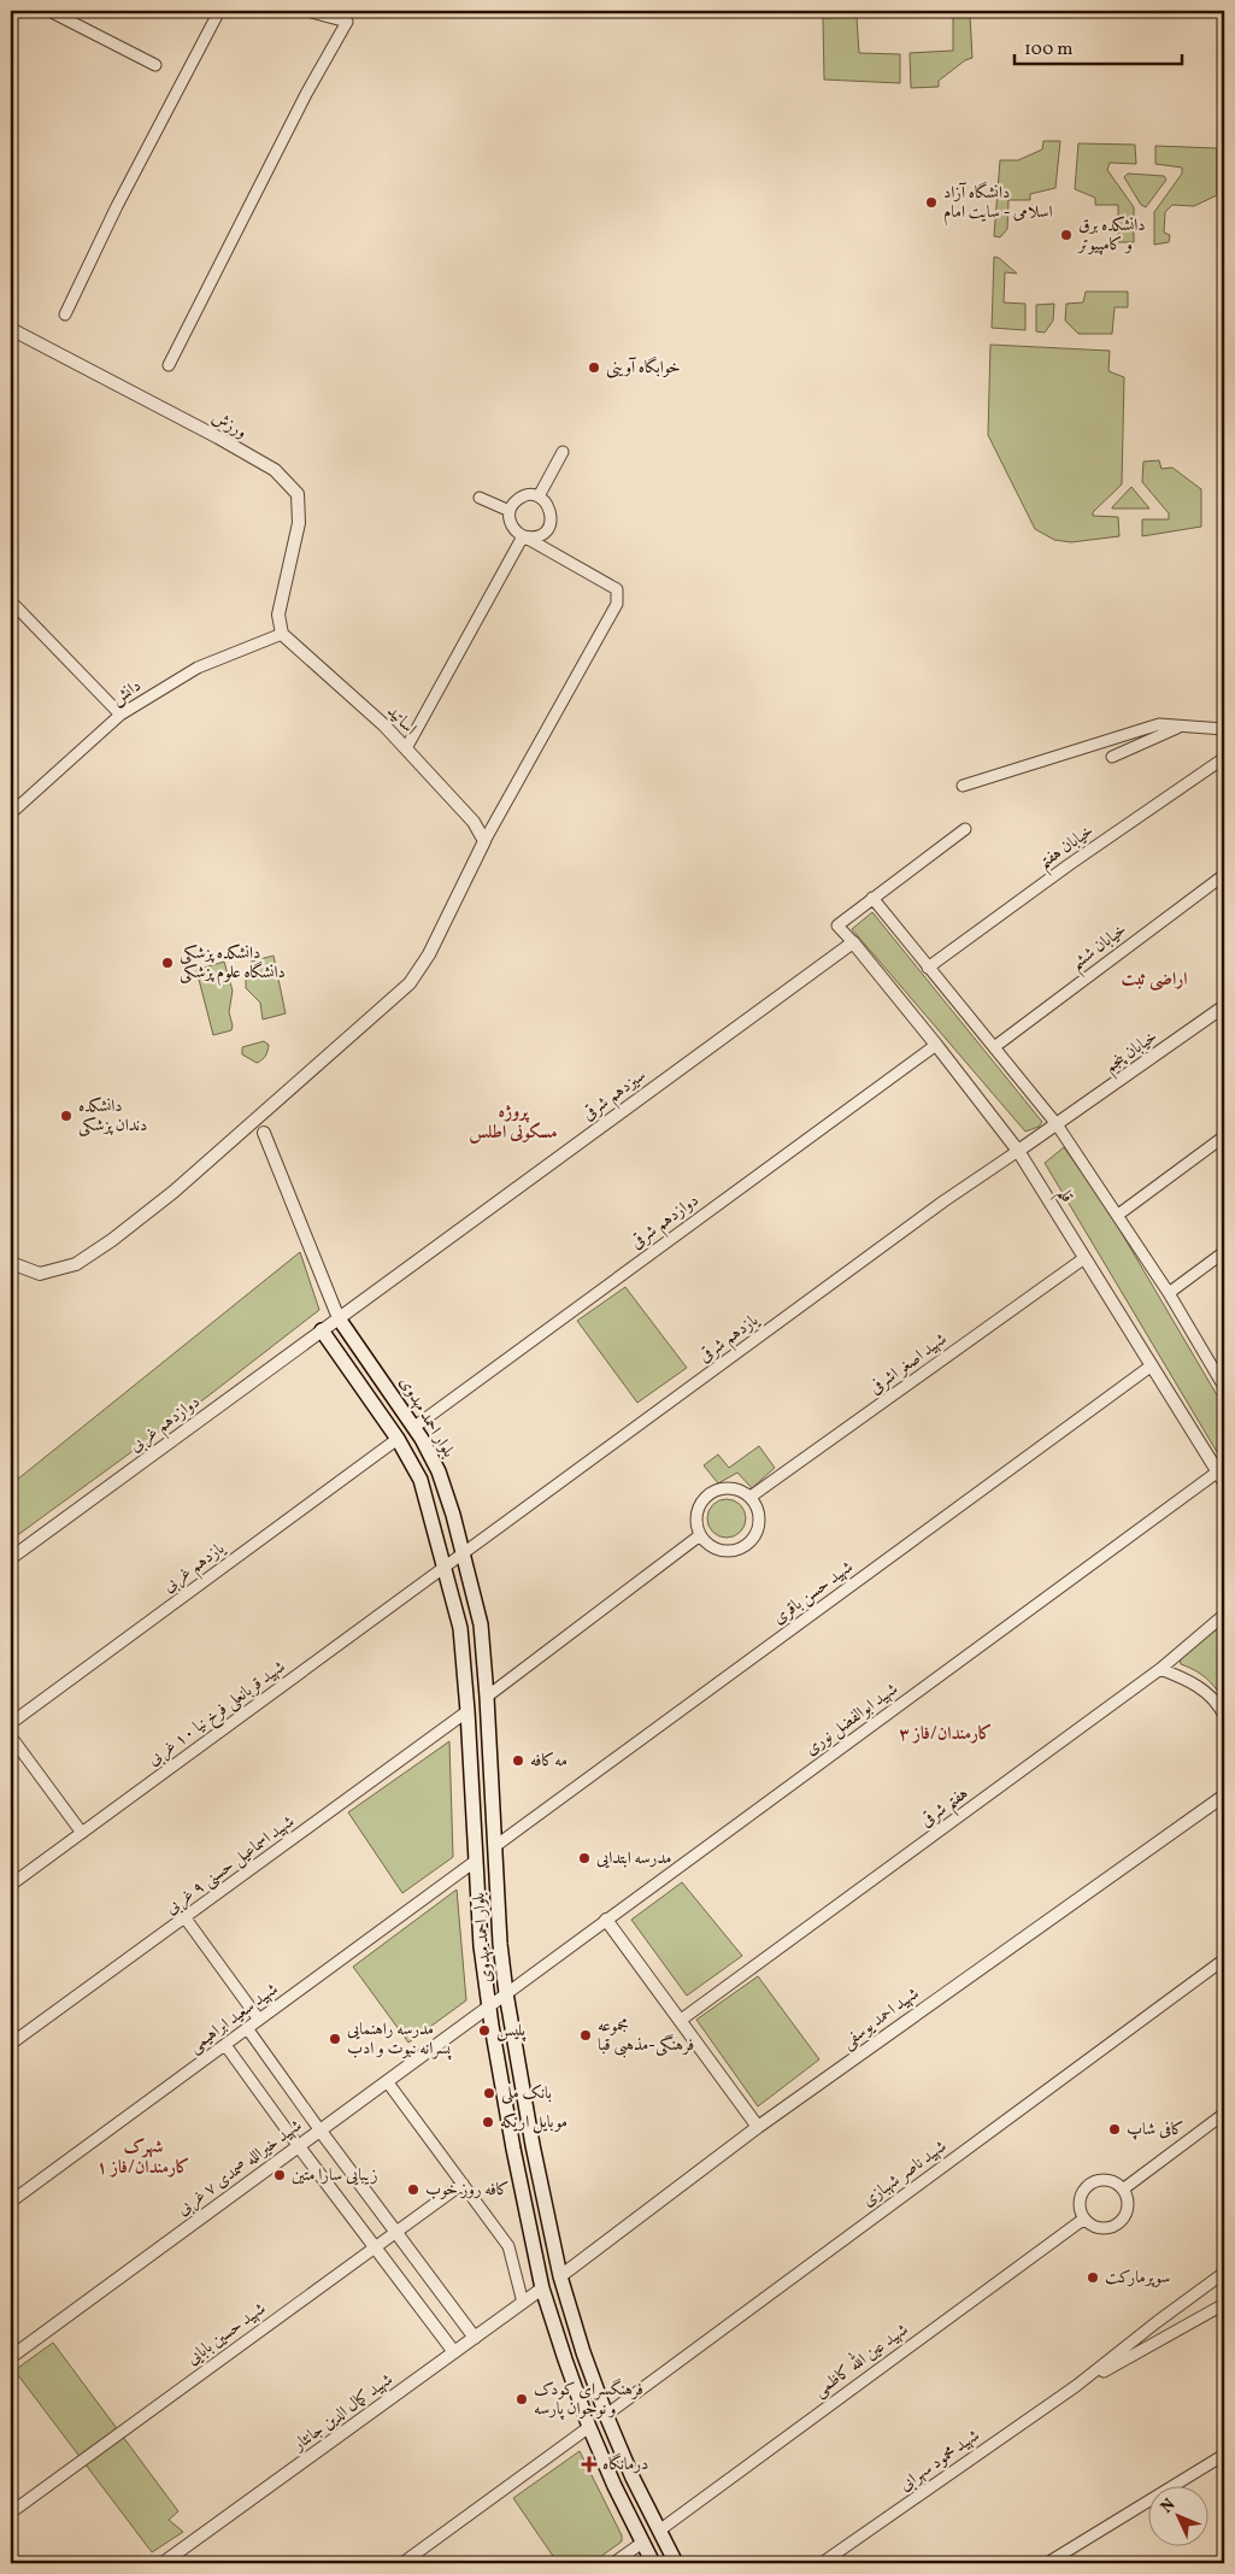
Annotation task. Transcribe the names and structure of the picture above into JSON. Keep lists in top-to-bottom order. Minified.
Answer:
{"streets":{"main road":["بلوار احمد مهدوی"],"street":["ورزش","دانش","اساتید","خیابان هفتم","خیابان ششم","خیابان پنجم","سیزدهم شرقی","قلم","دوازدهم شرقی","یازدهم شرقی","شهید اصغر اشرفی","دوازدهم غربی","یازدهم غربی","شهید حسن باقری","شهید قربانعلی فرخ نیا ۱۰ غربی","شهید ابوالفضل نوری","هفتم شرقی","شهید اسماعیل حسنی ۹ غربی","شهید سعید ابراهیمی","شهید احمد یوسفی","شهید خیرالله صمدی ۷ غربی","شهید ناصر شهبازی","شهید حسین بابایی","شهید عین الله کاظمی","شهید کمال الدین جانثار","شهید محمود سهرابی"]},"crossings":[["ورزش","دانش"],["ورزش","اساتید"],["دانش","اساتید"],["خیابان پنجم","قلم"],["خیابان پنجم","یازدهم شرقی"],["سیزدهم شرقی","قلم"],["سیزدهم شرقی","بلوار احمد مهدوی"],["سیزدهم شرقی","دوازدهم غربی"],["قلم","دوازدهم شرقی"],["قلم","یازدهم شرقی"],["قلم","شهید اصغر اشرفی"],["قلم","شهید حسن باقری"],["قلم","شهید ابوالفضل نوری"],["دوازدهم شرقی","بلوار احمد مهدوی"],["یازدهم شرقی","بلوار احمد مهدوی"],["یازدهم شرقی","شهید قربانعلی فرخ نیا ۱۰ غربی"],["بلوار احمد مهدوی","دوازدهم غربی"],["بلوار احمد مهدوی","یازدهم غربی"],["بلوار احمد مهدوی","شهید حسن باقری"],["بلوار احمد مهدوی","شهید قربانعلی فرخ نیا ۱۰ غربی"],["بلوار احمد مهدوی","شهید ابوالفضل نوری"],["بلوار احمد مهدوی","شهید اسماعیل حسنی ۹ غربی"],["بلوار احمد مهدوی","شهید سعید ابراهیمی"],["بلوار احمد مهدوی","شهید احمد یوسفی"],["بلوار احمد مهدوی","شهید خیرالله صمدی ۷ غربی"],["بلوار احمد مهدوی","شهید ناصر شهبازی"],["بلوار احمد مهدوی","شهید عین الله کاظمی"],["بلوار احمد مهدوی","شهید کمال الدین جانثار"],["شهید ابوالفضل نوری","شهید خیرالله صمدی ۷ غربی"]],"districts":["اراضی ثبت","پروژه مسکونی اطلس","کارمندان/فاز ۳","شهرک کارمندان/فاز ۱"],"places":{"other":["دانشگاه آزاد اسلامی - سایت امام","دانشکده برق و کامپیوتر","خوابگاه آوینی","دانشکده پزشکی دانشگاه علوم پزشکی","دانشکده دندان پزشکی","مه‌کافه","مدرسه ابتدایی","پلیس","مجموعه فرهنگی-مذهبی قبا","مدرسه راهنمایی پسرانه نبوت و ادب","بانک ملی","موبایل اریکه","کافی شاپ","زیبایی سارا متین","کافه روز خوب","سوپرمارکت","فرهنگسرای کودک و نوجوان پارسه"],"health":["درمانگاه"]},"scale_bar":"100 m","north":"top left"}
